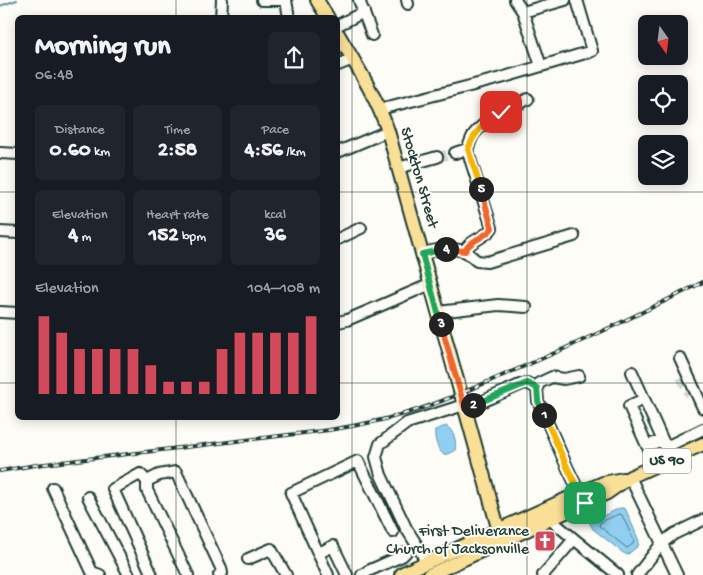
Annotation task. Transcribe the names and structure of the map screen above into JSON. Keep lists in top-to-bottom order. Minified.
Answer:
{"streets":{"main road":["Stockton Street","US 90"]},"crossings":[["Stockton Street","US 90"]],"places":{"church":["First Deliverance Church of Jacksonville"]},"north":"bottom","page":{"heading":["Morning run","06:48"],"stats":[["Distance","0.60 km"],["Time","2:58"],["Pace","4:56 /km"],["Elevation","4 m"],["Heart rate","152 bpm"],["kcal","36"]],"pins":["5","4","3","2","1"],"chart":["Elevation","104–108 m"]}}
